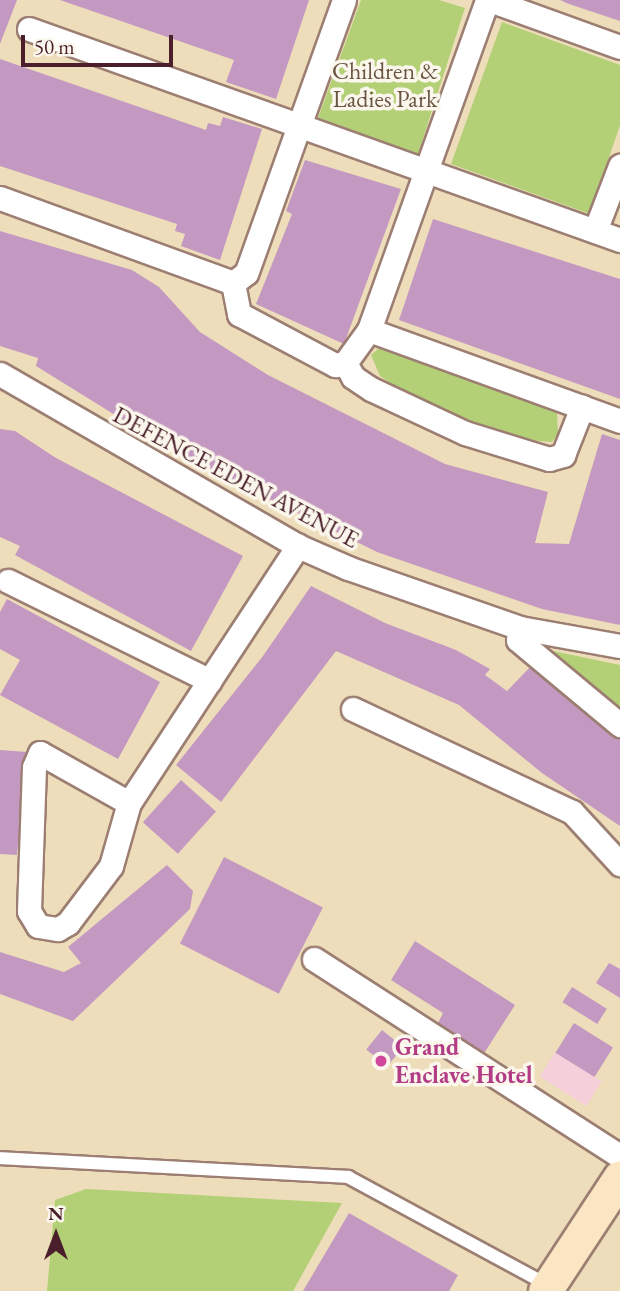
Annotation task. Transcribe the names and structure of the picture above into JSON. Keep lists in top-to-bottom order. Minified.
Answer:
{"streets":{"street":["DEFENCE EDEN AVENUE"]},"parks":["Children & Ladies Park"],"places":["Grand Enclave Hotel"],"scale_bar":"50 m","north":"top"}
